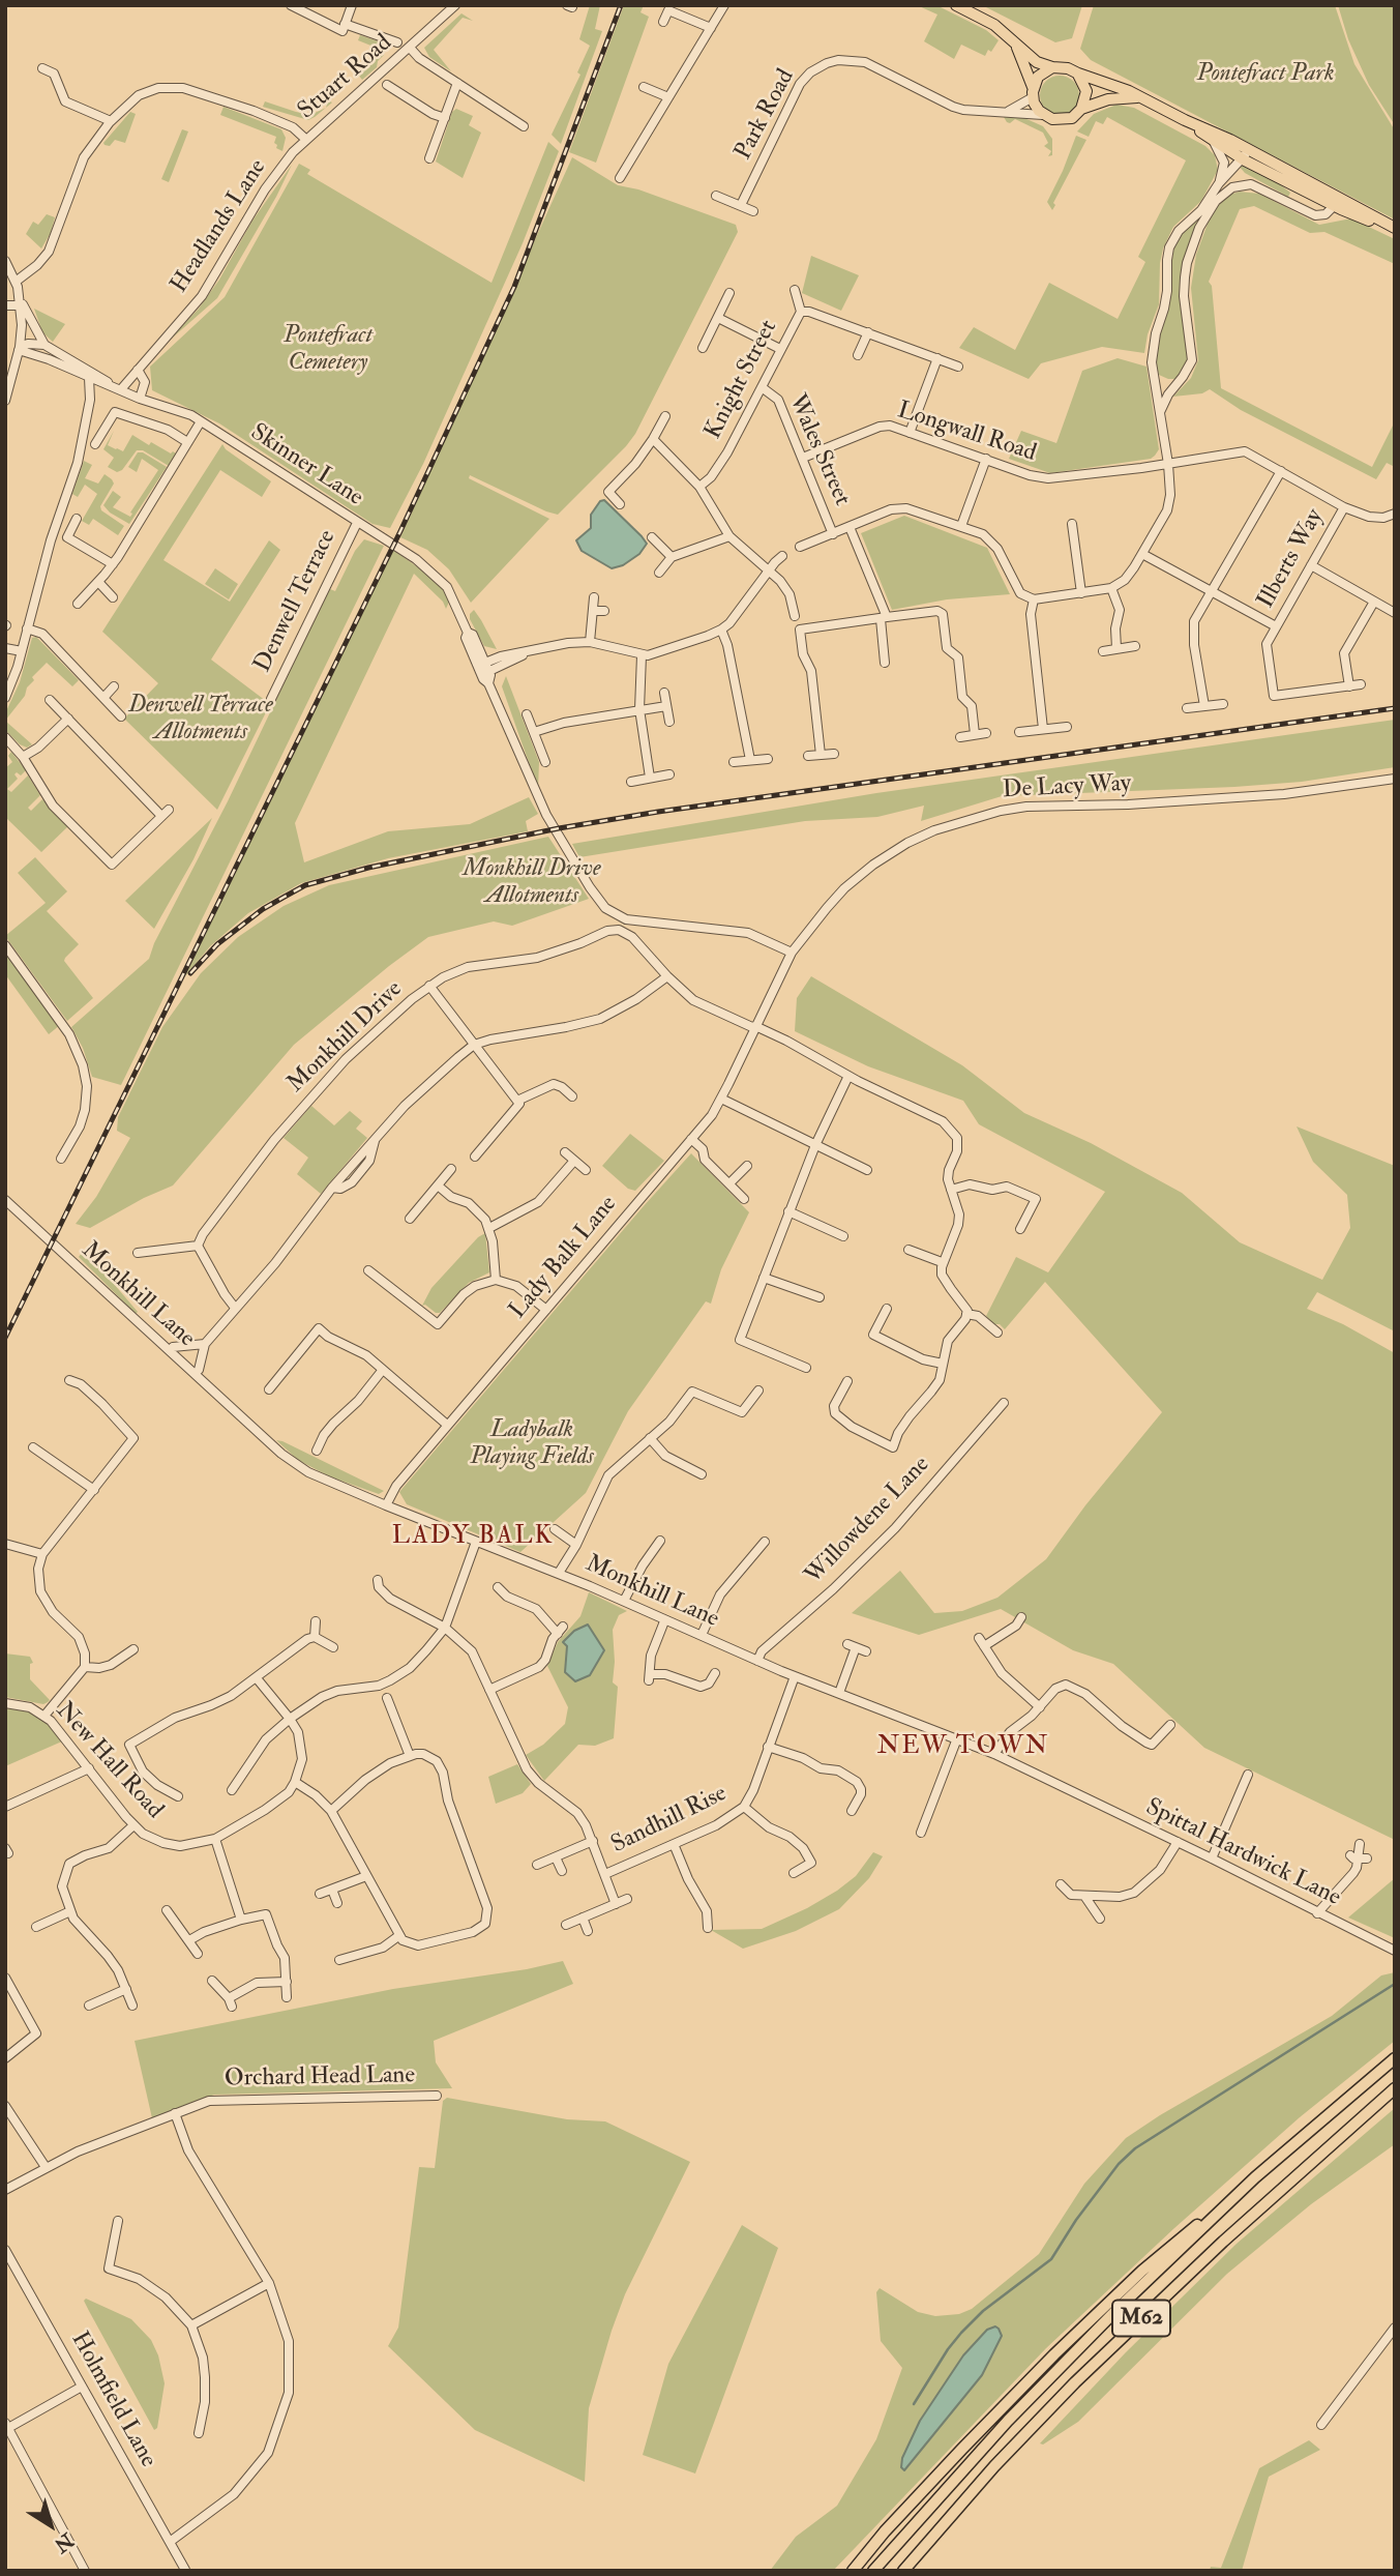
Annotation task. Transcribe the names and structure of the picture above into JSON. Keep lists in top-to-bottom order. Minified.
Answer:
{"streets":{"highway":["M62"],"main road":["Park Road"],"street":["Stuart Road","Headlands Lane","Knight Street","Longwall Road","Wales Street","Skinner Lane","Ilberts Way","Denwell Terrace","De Lacy Way","Monkhill Drive","Lady Balk Lane","Monkhill Lane","Willowdene Lane","New Hall Road","Sandhill Rise","Spittal Hardwick Lane","Orchard Head Lane","Holmfield Lane"]},"crossings":[["Stuart Road","Headlands Lane"],["Headlands Lane","Skinner Lane"],["Knight Street","Wales Street"],["Longwall Road","Wales Street"],["Longwall Road","Ilberts Way"],["Skinner Lane","Denwell Terrace"],["Skinner Lane","De Lacy Way"],["De Lacy Way","Lady Balk Lane"],["Lady Balk Lane","Monkhill Lane"],["Monkhill Lane","Willowdene Lane"],["Monkhill Lane","Sandhill Rise"],["Monkhill Lane","Spittal Hardwick Lane"]],"districts":["LADY BALK","NEW TOWN"],"parks":["Pontefract Park","Pontefract Cemetery","Denwell Terrace Allotments","Monkhill Drive Allotments","Ladybalk Playing Fields"],"north":"bottom right"}
